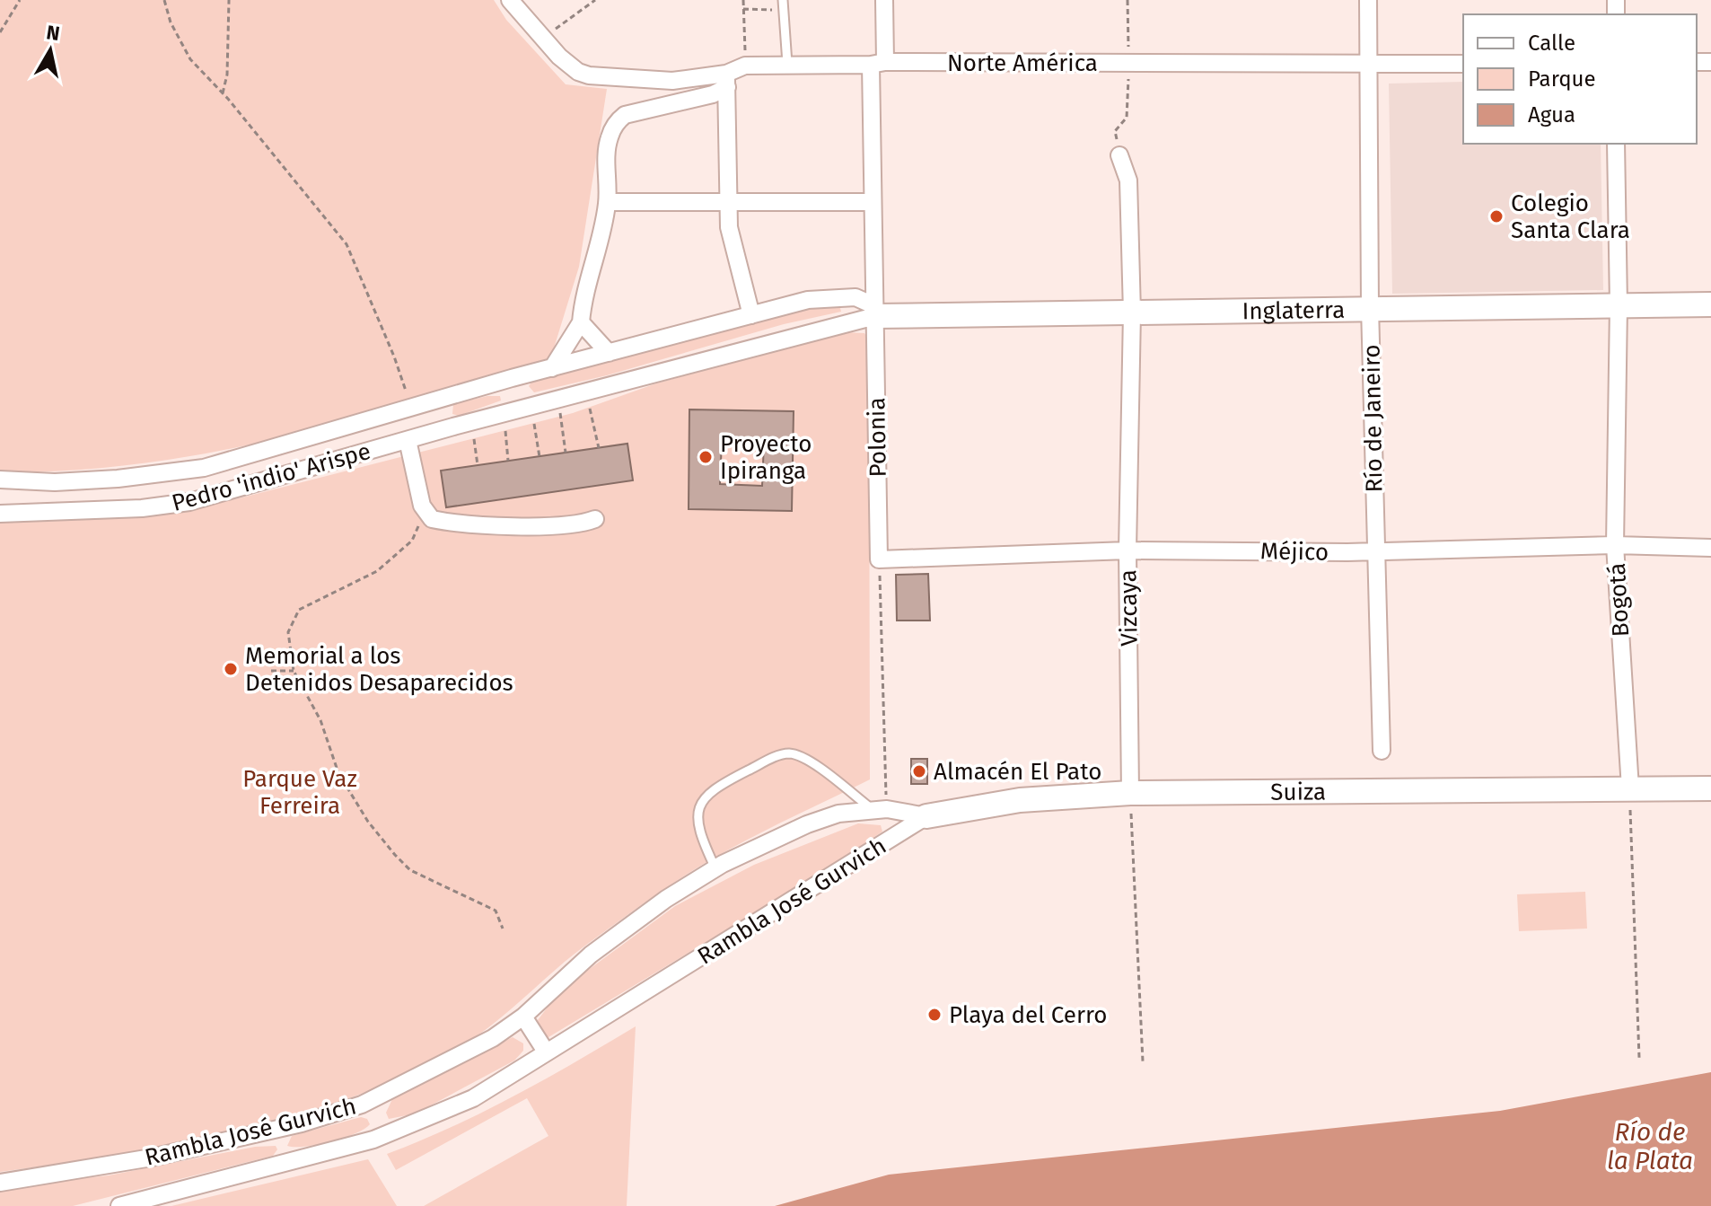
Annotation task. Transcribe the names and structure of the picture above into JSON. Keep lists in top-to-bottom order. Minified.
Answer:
{"streets":{"street":["Norte América","Inglaterra","Río de Janeiro","Polonia","Pedro 'indio' Arispe","Méjico","Bogotá","Vizcaya","Suiza","Rambla José Gurvich"]},"crossings":[["Norte América","Río de Janeiro"],["Norte América","Polonia"],["Inglaterra","Río de Janeiro"],["Inglaterra","Polonia"],["Inglaterra","Pedro 'indio' Arispe"],["Inglaterra","Bogotá"],["Inglaterra","Vizcaya"],["Río de Janeiro","Méjico"],["Polonia","Pedro 'indio' Arispe"],["Polonia","Méjico"],["Méjico","Bogotá"],["Méjico","Vizcaya"],["Bogotá","Suiza"],["Vizcaya","Suiza"],["Suiza","Rambla José Gurvich"]],"water":["Río de la Plata"],"parks":["Parque Vaz Ferreira"],"places":["Colegio Santa Clara","Proyecto Ipiranga","Memorial a los Detenidos Desaparecidos","Almacén El Pato","Playa del Cerro"],"legend":["Calle","Parque","Agua"],"north":"top"}
